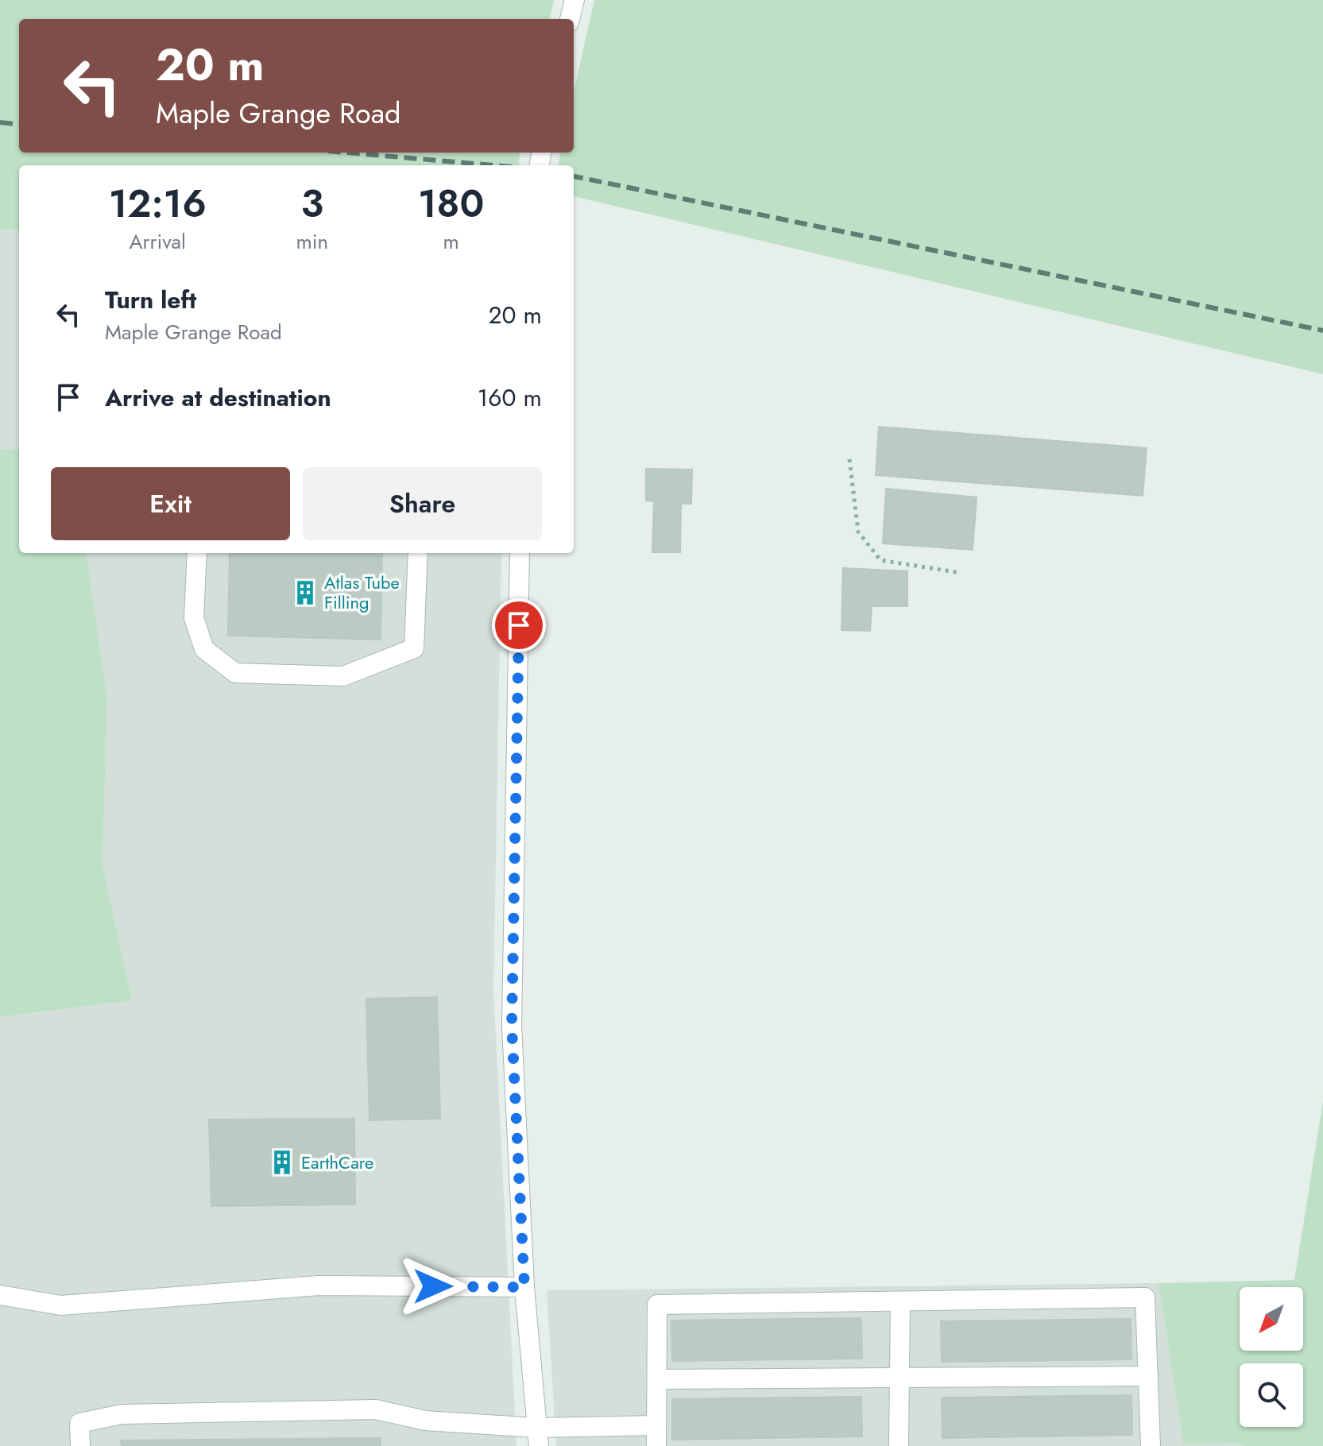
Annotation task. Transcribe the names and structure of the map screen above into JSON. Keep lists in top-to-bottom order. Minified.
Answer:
{"places":{"building":["Atlas Tube Filling","EarthCare"]},"north":"bottom left","page":{"turn":["20 m","Maple Grange Road"],"eta":["12:16","Arrival","3","min","180","m"],"list":[{"name":"Turn left","note":"Maple Grange Road","value":"20 m"},{"name":"Arrive at destination","value":"160 m"}],"buttons":["Exit","Share"]}}
